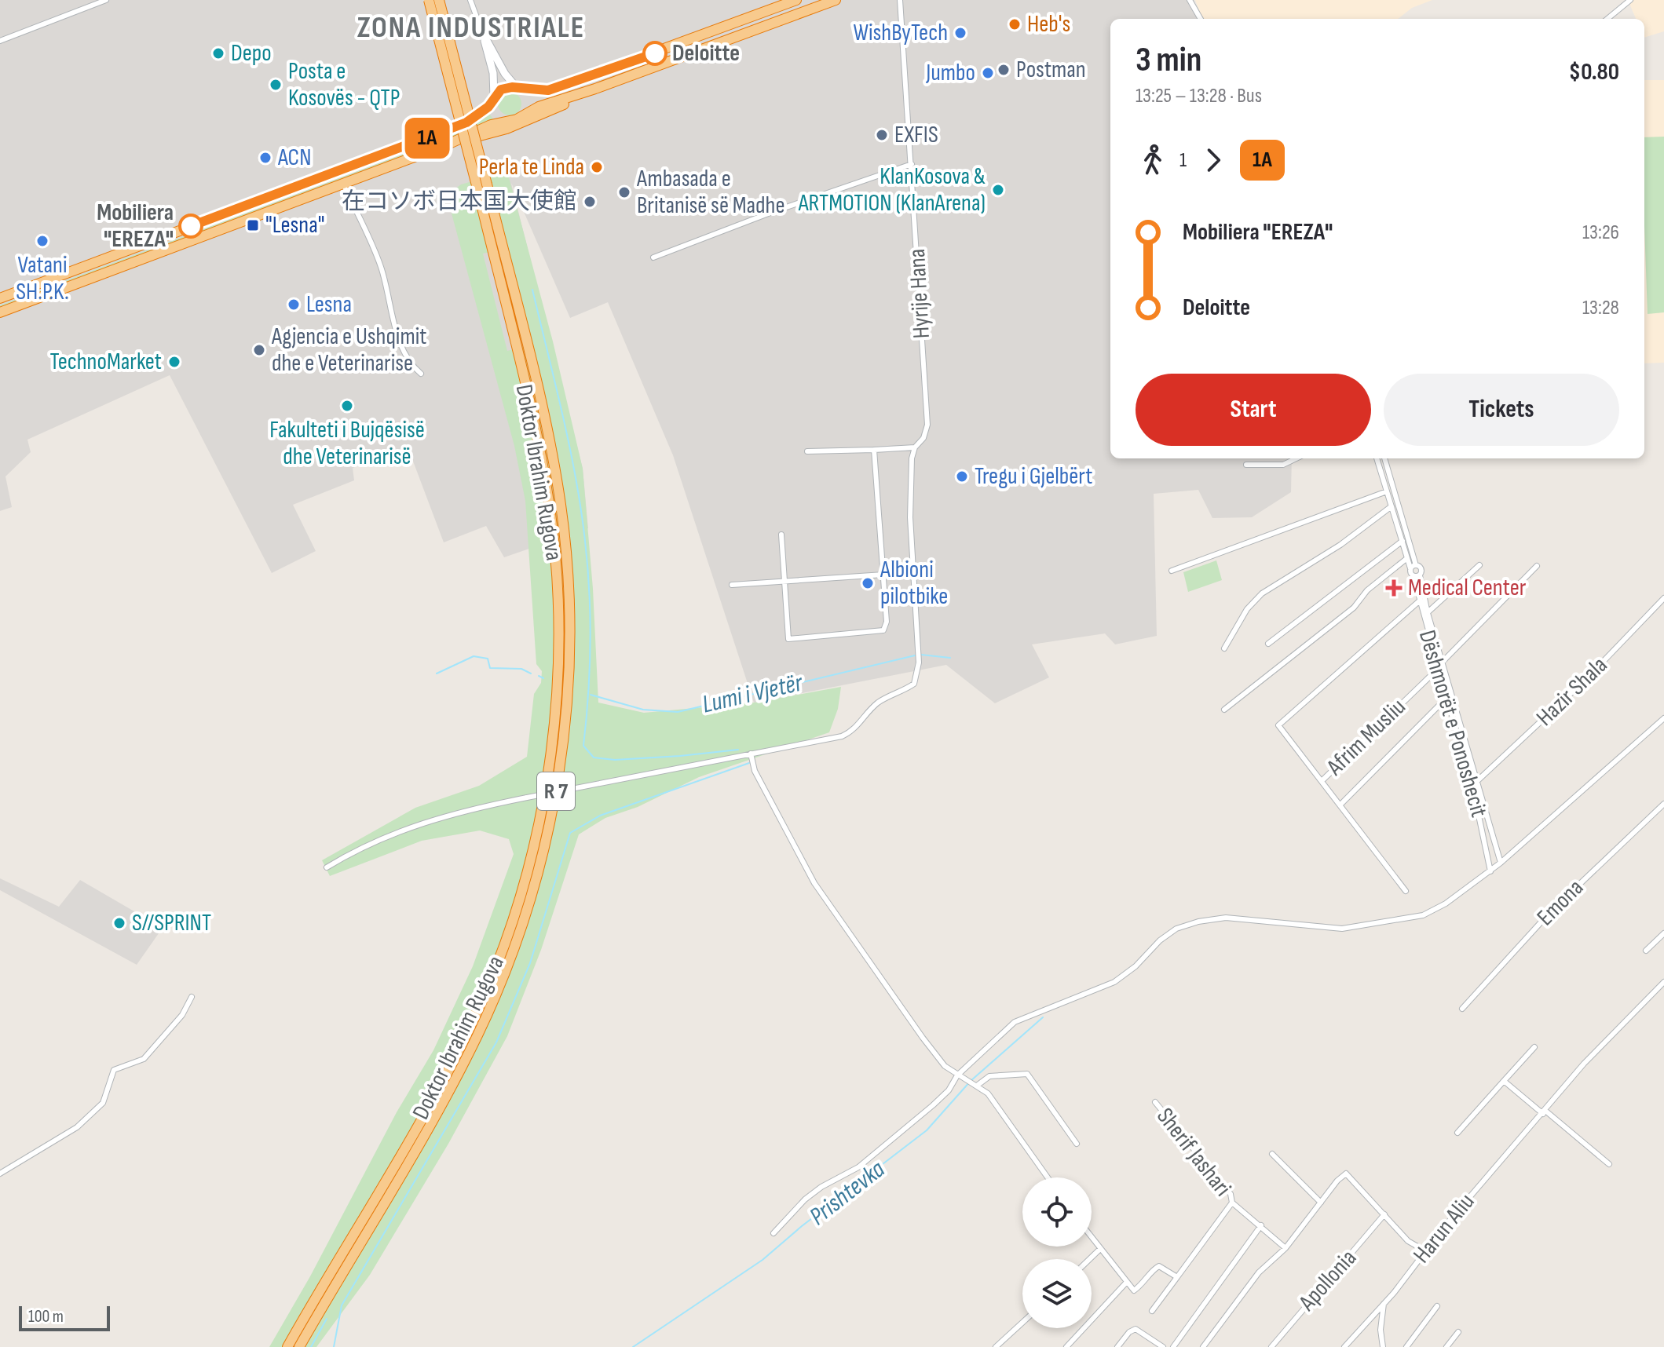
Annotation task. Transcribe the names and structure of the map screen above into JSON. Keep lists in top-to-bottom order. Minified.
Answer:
{"streets":{"highway":["Doktor Ibrahim Rugova","R 7"],"street":["Hyrije Hana","Hazir Shala","Dëshmorët e Ponoshecit","Afrim Musliu","Emona","Sherif Jashari","Harun Aliu","Apollonia"]},"crossings":[["Hazir Shala","Dëshmorët e Ponoshecit"],["Dëshmorët e Ponoshecit","Afrim Musliu"]],"districts":["ZONA INDUSTRIALE"],"water":["Lumi i Vjetër","Prishtevka"],"places":{"other":["Heb's","WishByTech","Depo","Deloitte","Postman","Jumbo","Posta e Kosovës - QTP","EXFIS","ACN","Perla te Linda","KlanKosova & ARTMOTION (KlanArena)","Ambasada e Britanisë së Madhe","在コソボ日本国大使館","Mobiliera \"EREZA\"","Vatani SH.P.K.","Lesna","Agjencia e Ushqimit dhe e Veterinarise","TechnoMarket","Fakulteti i Bujqësisë dhe Veterinarisë","Tregu i Gjelbërt","Albioni pilotbike","S//SPRINT"],"transit":["\"Lesna\""],"health":["Medical Center"]},"lines":["bus line 1A"],"scale_bar":"100 m","page":{"on_map":"1A","heading":["3 min","13:25 – 13:28 · Bus","$0.80"],"legs":["1","1A"],"list":[{"name":"Mobiliera \"EREZA\"","value":"13:26"},{"name":"Deloitte","value":"13:28"}],"buttons":["Start","Tickets"],"scale":"100 m"}}
